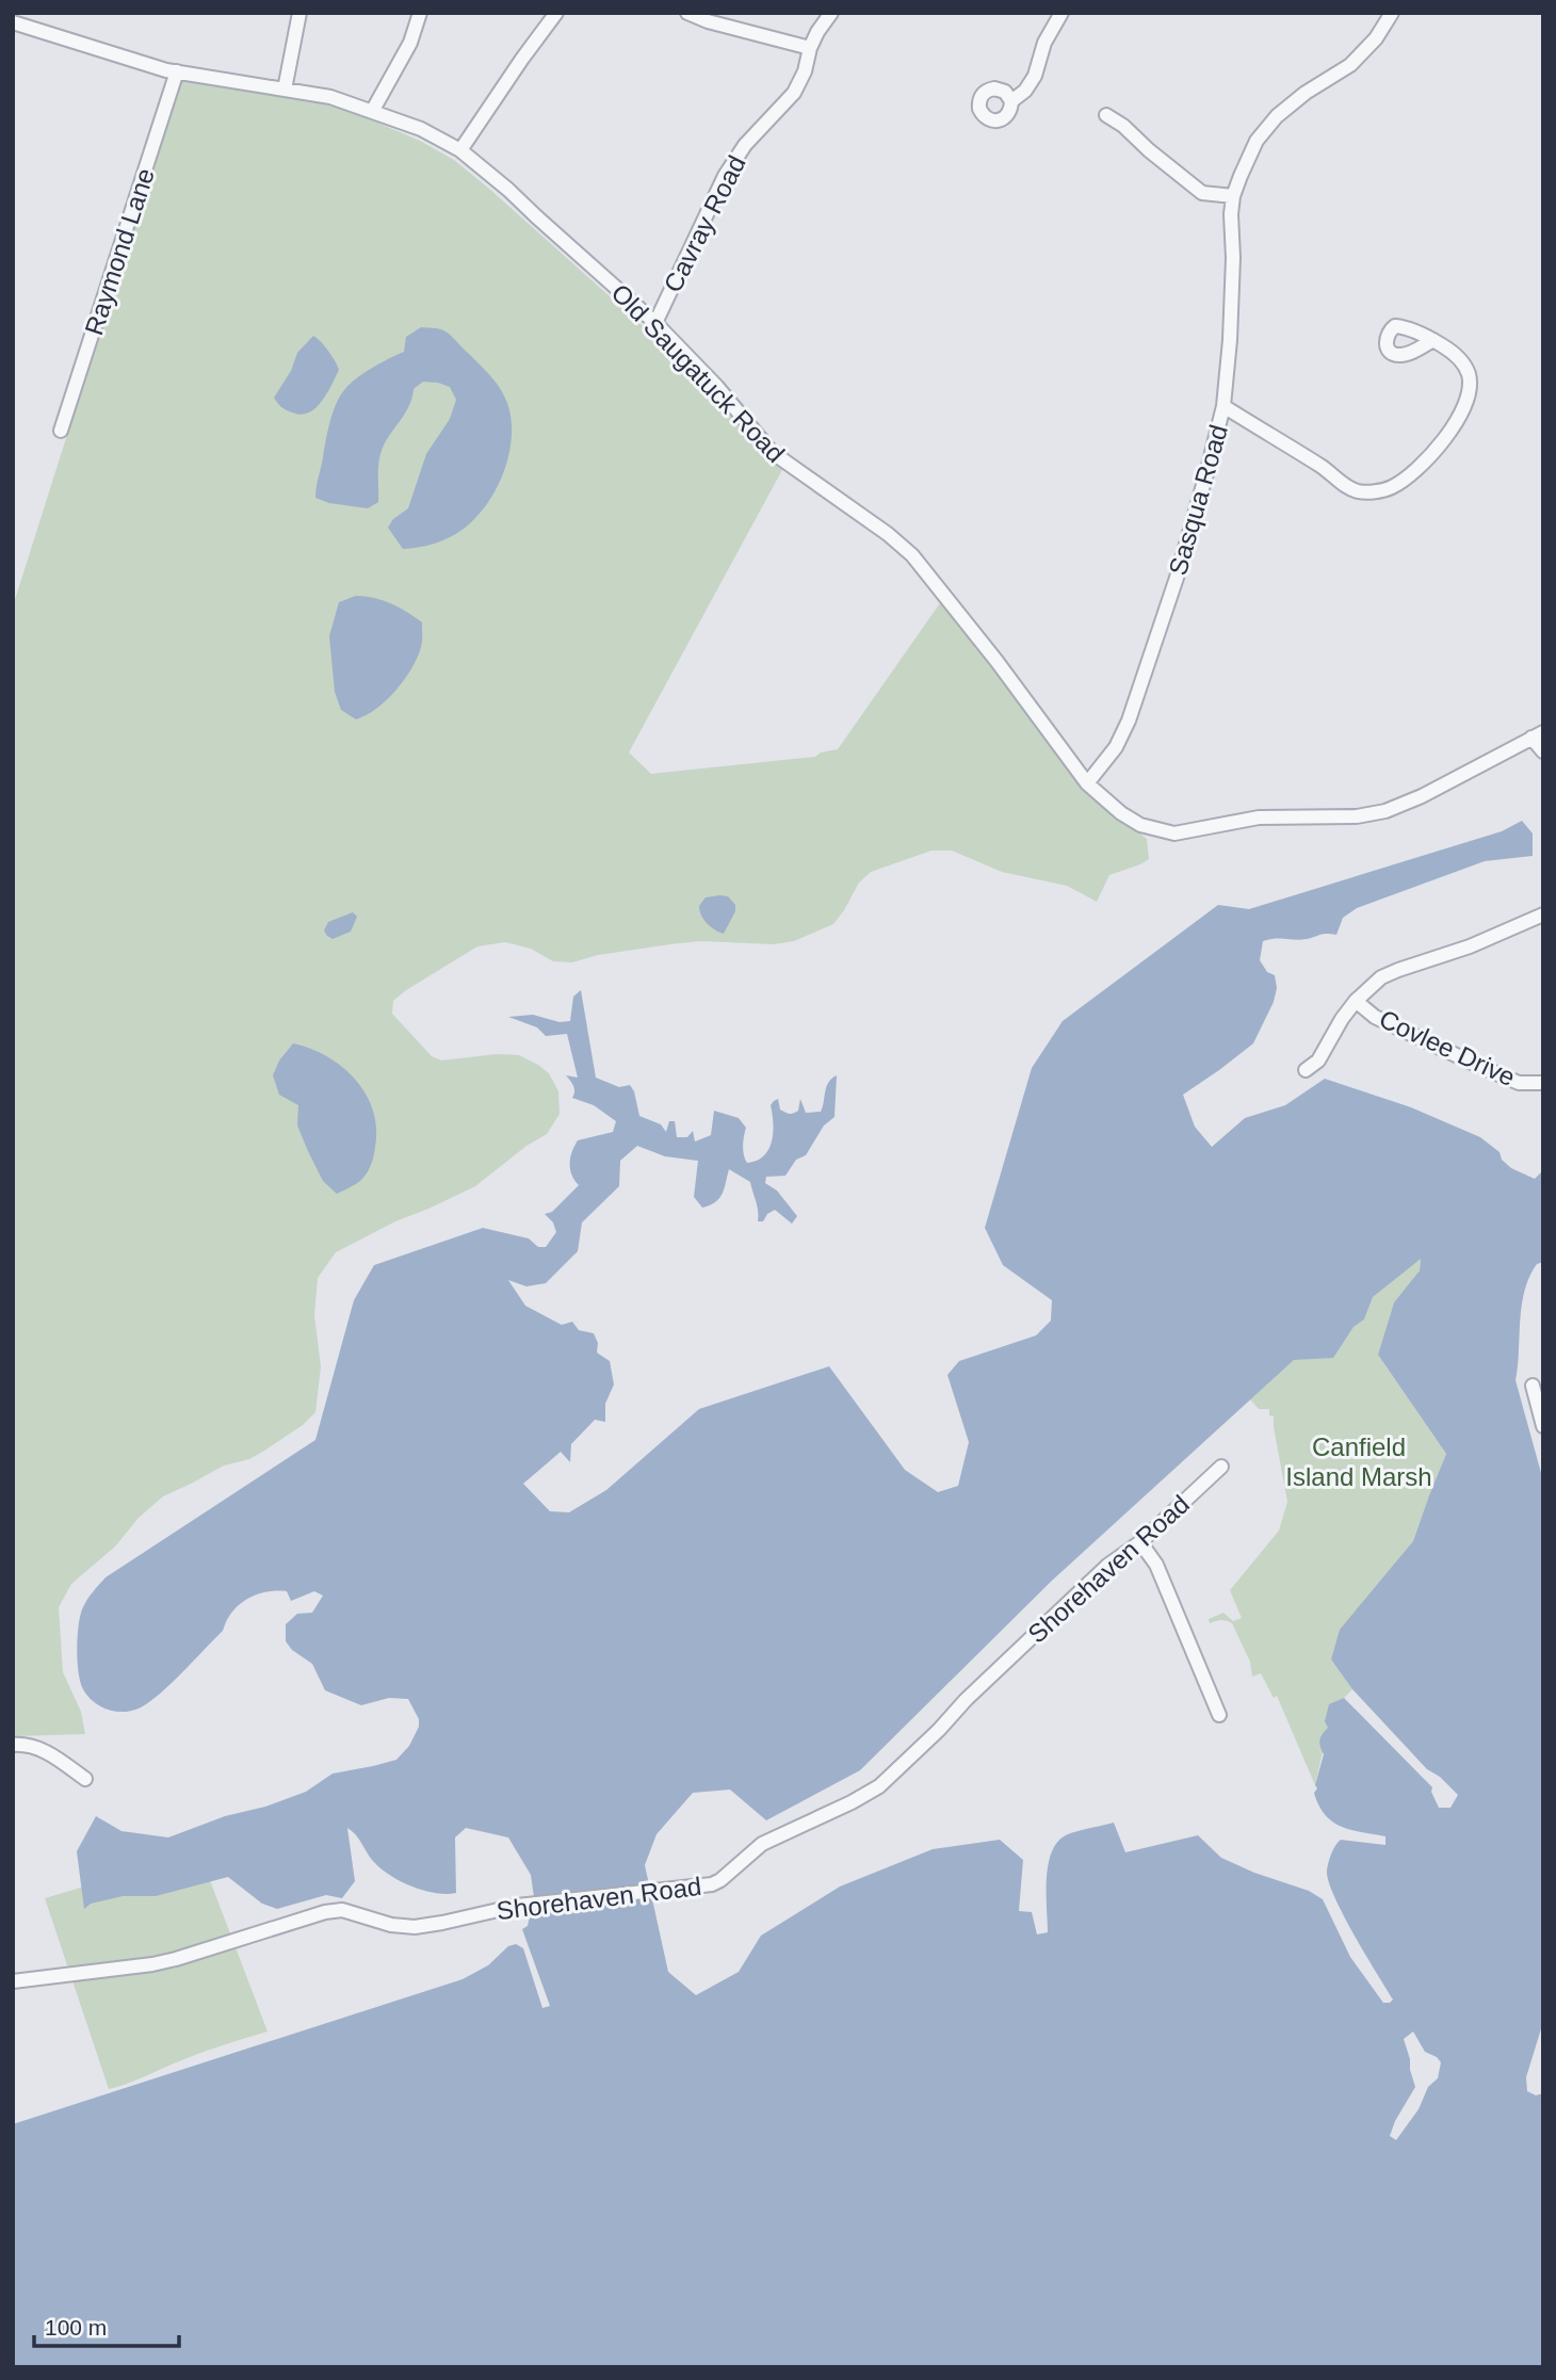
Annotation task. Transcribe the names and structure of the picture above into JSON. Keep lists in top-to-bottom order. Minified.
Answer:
{"streets":{"street":["Cavray Road","Raymond Lane","Old Saugatuck Road","Sasqua Road","Covlee Drive","Shorehaven Road"]},"crossings":[["Cavray Road","Old Saugatuck Road"],["Raymond Lane","Old Saugatuck Road"],["Old Saugatuck Road","Sasqua Road"]],"parks":["Canfield Island Marsh"],"scale_bar":"100 m"}
